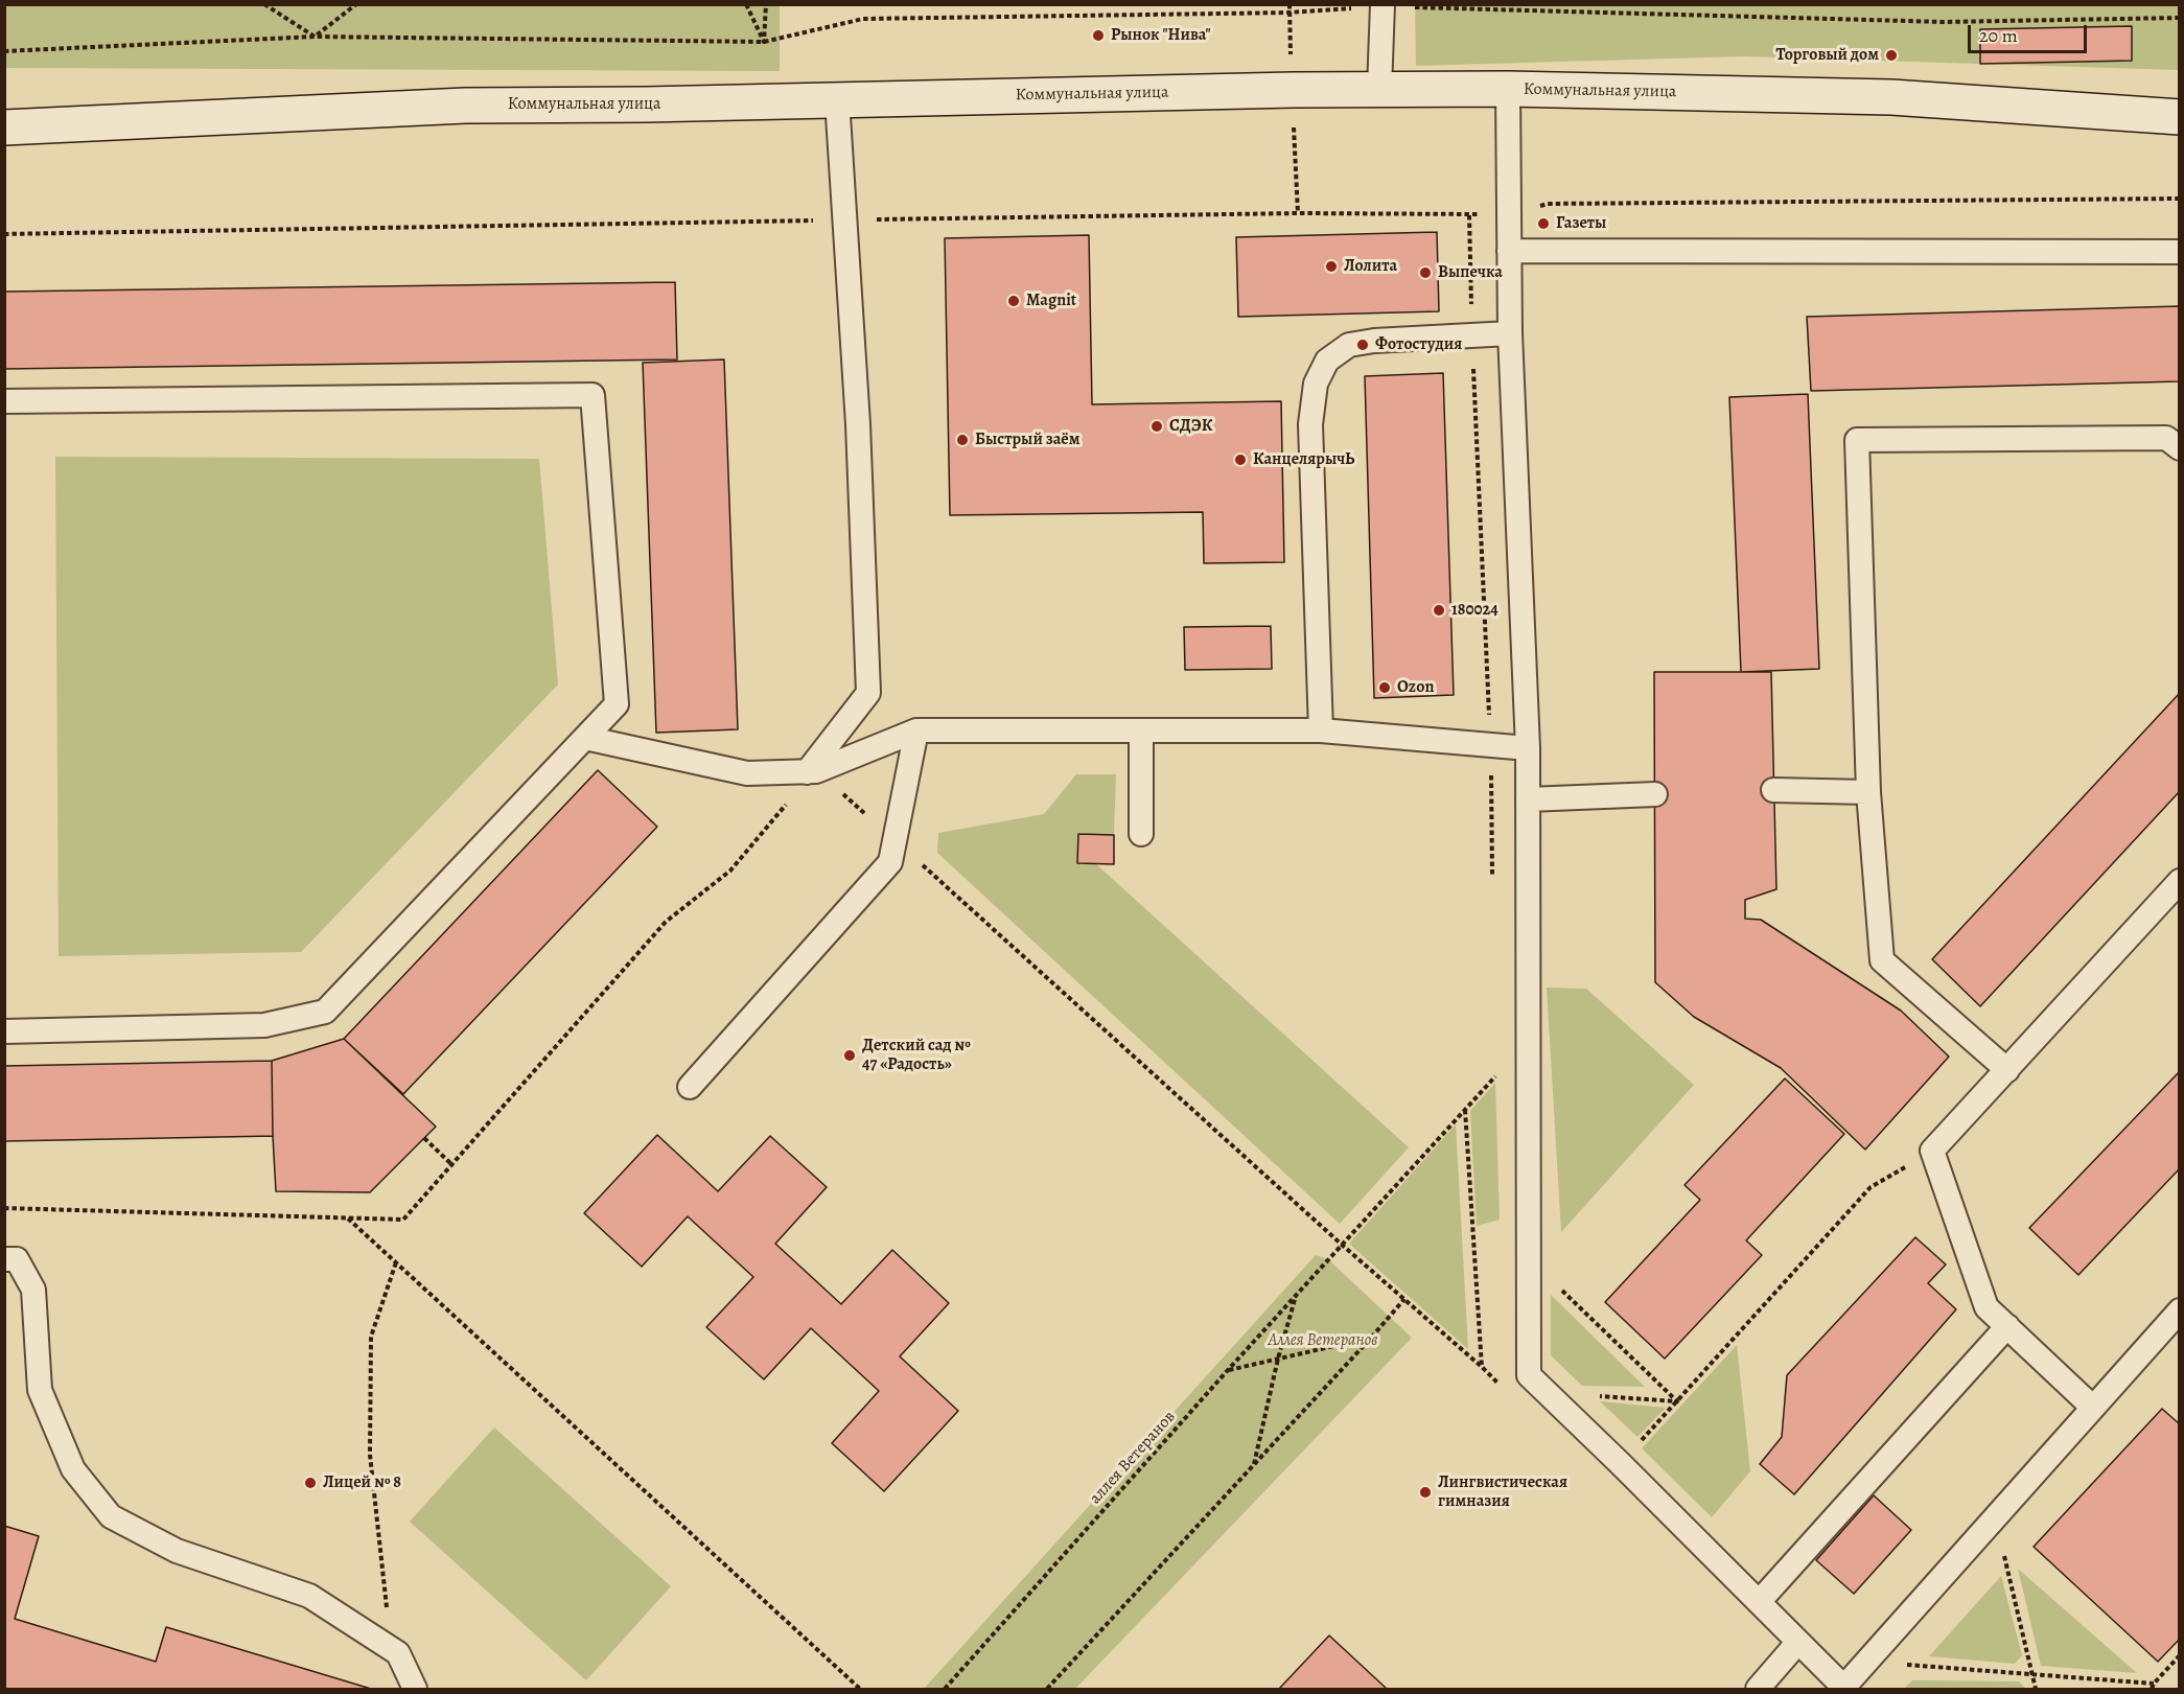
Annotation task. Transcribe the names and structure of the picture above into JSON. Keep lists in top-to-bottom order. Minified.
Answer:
{"streets":{"main road":["Коммунальная улица"],"path":["аллея Ветеранов"]},"parks":["Аллея Ветеранов"],"places":["Рынок \"Нива\"","Торговый дом","Газеты","Лолита","Выпечка","Magnit","Фотостудия","СДЭК","Быстрый заём","КанцелярычЬ","180024","Ozon","Детский сад № 47 «Радость»","Лицей № 8","Лингвистическая гимназия"],"scale_bar":"20 m"}
